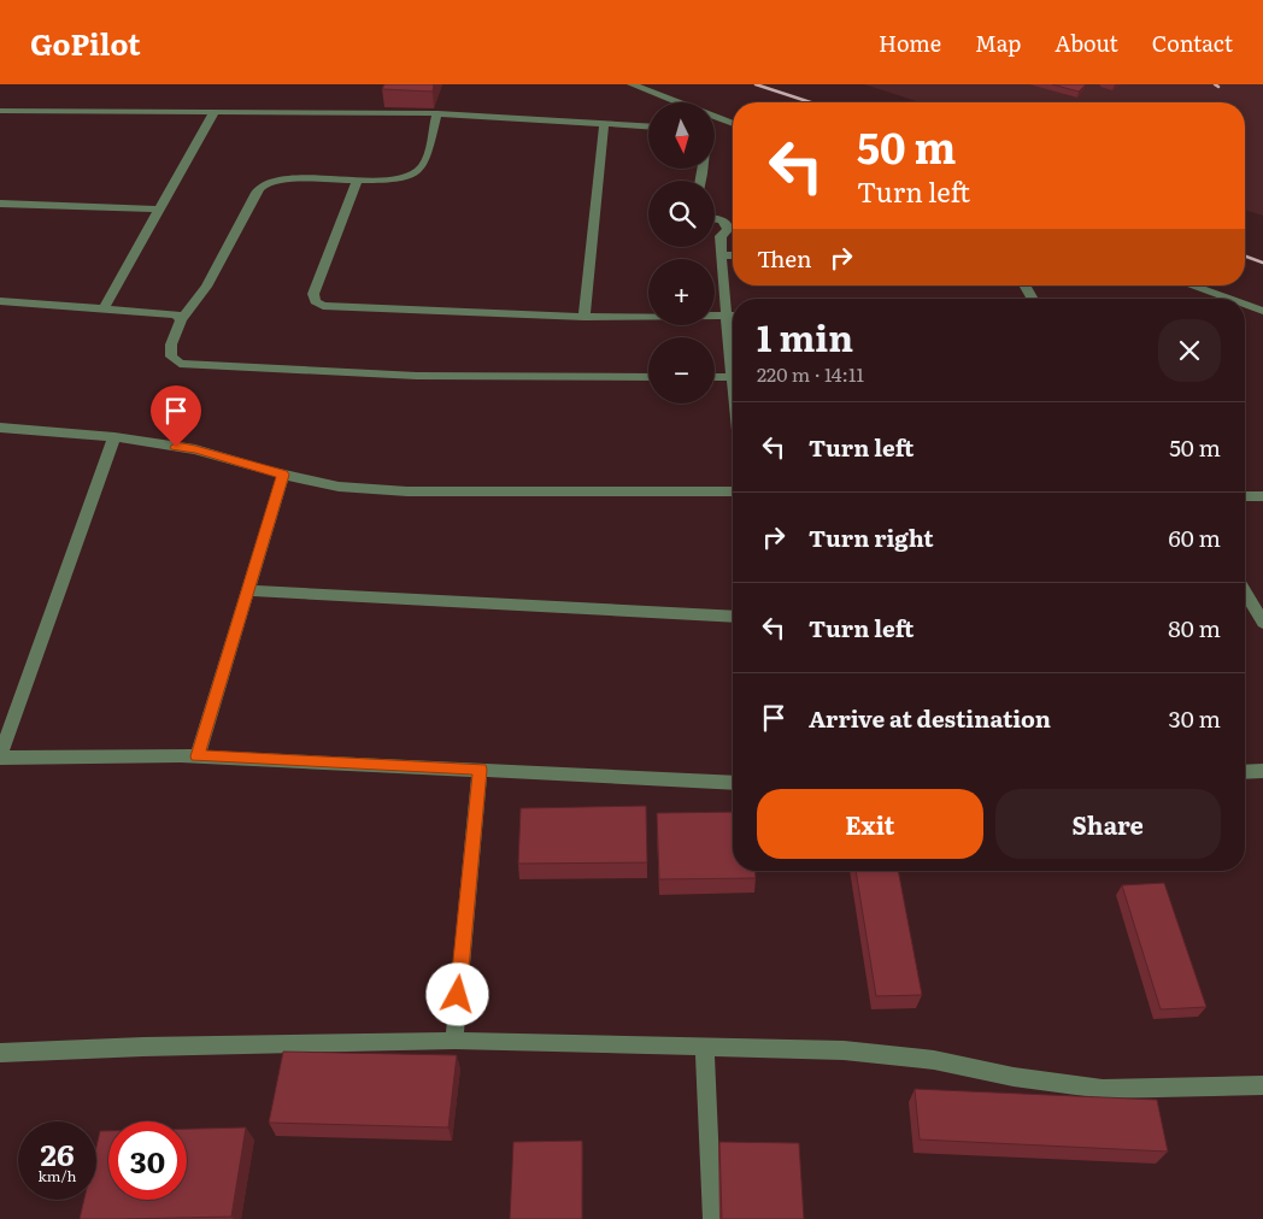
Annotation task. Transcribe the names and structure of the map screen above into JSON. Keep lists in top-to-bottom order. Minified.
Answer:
{"north":"bottom","page":{"header":"GoPilot","nav":["Home","Map","About","Contact"],"map_buttons":["+","−"],"turn":["50 m","Turn left"],"then":"Then","heading":["1 min","220 m · 14:11"],"list":[{"name":"Turn left","value":"50 m"},{"name":"Turn right","value":"60 m"},{"name":"Turn left","value":"80 m"},{"name":"Arrive at destination","value":"30 m"}],"buttons":["Exit","Share"],"speed":"26 km/h","limit":"30"}}
